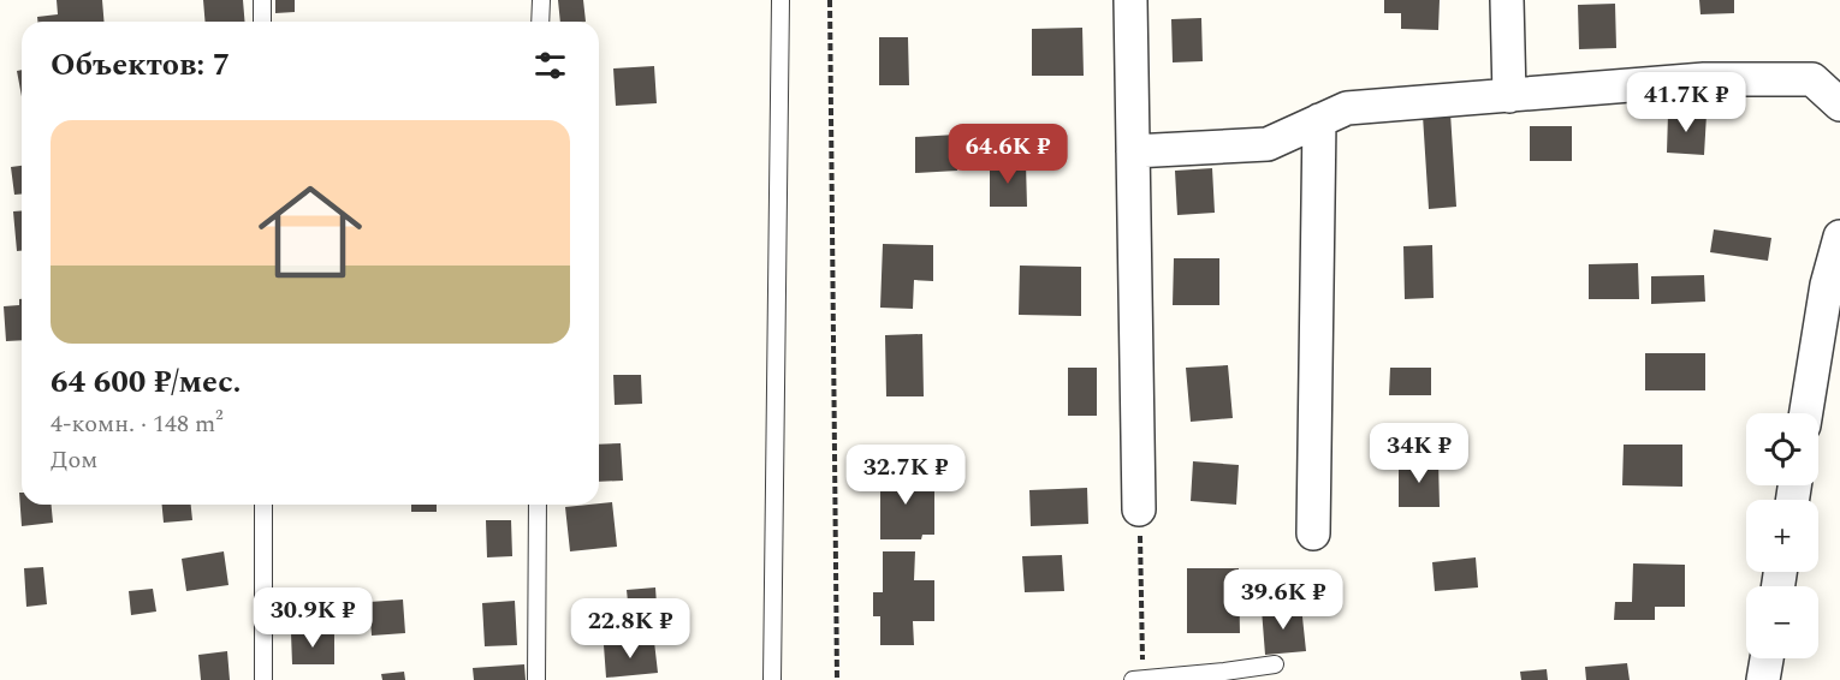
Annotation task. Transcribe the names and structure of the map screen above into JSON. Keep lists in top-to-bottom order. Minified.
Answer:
{"page":{"heading":"Объектов: 7","price":["41.7K ₽","64.6K ₽","34K ₽","32.7K ₽","39.6K ₽","30.9K ₽","22.8K ₽"],"list":[{"name":"64 600 ₽/мес.","note":"4-комн. · 148 m² · Дом"}],"map_buttons":["+","−"]}}
